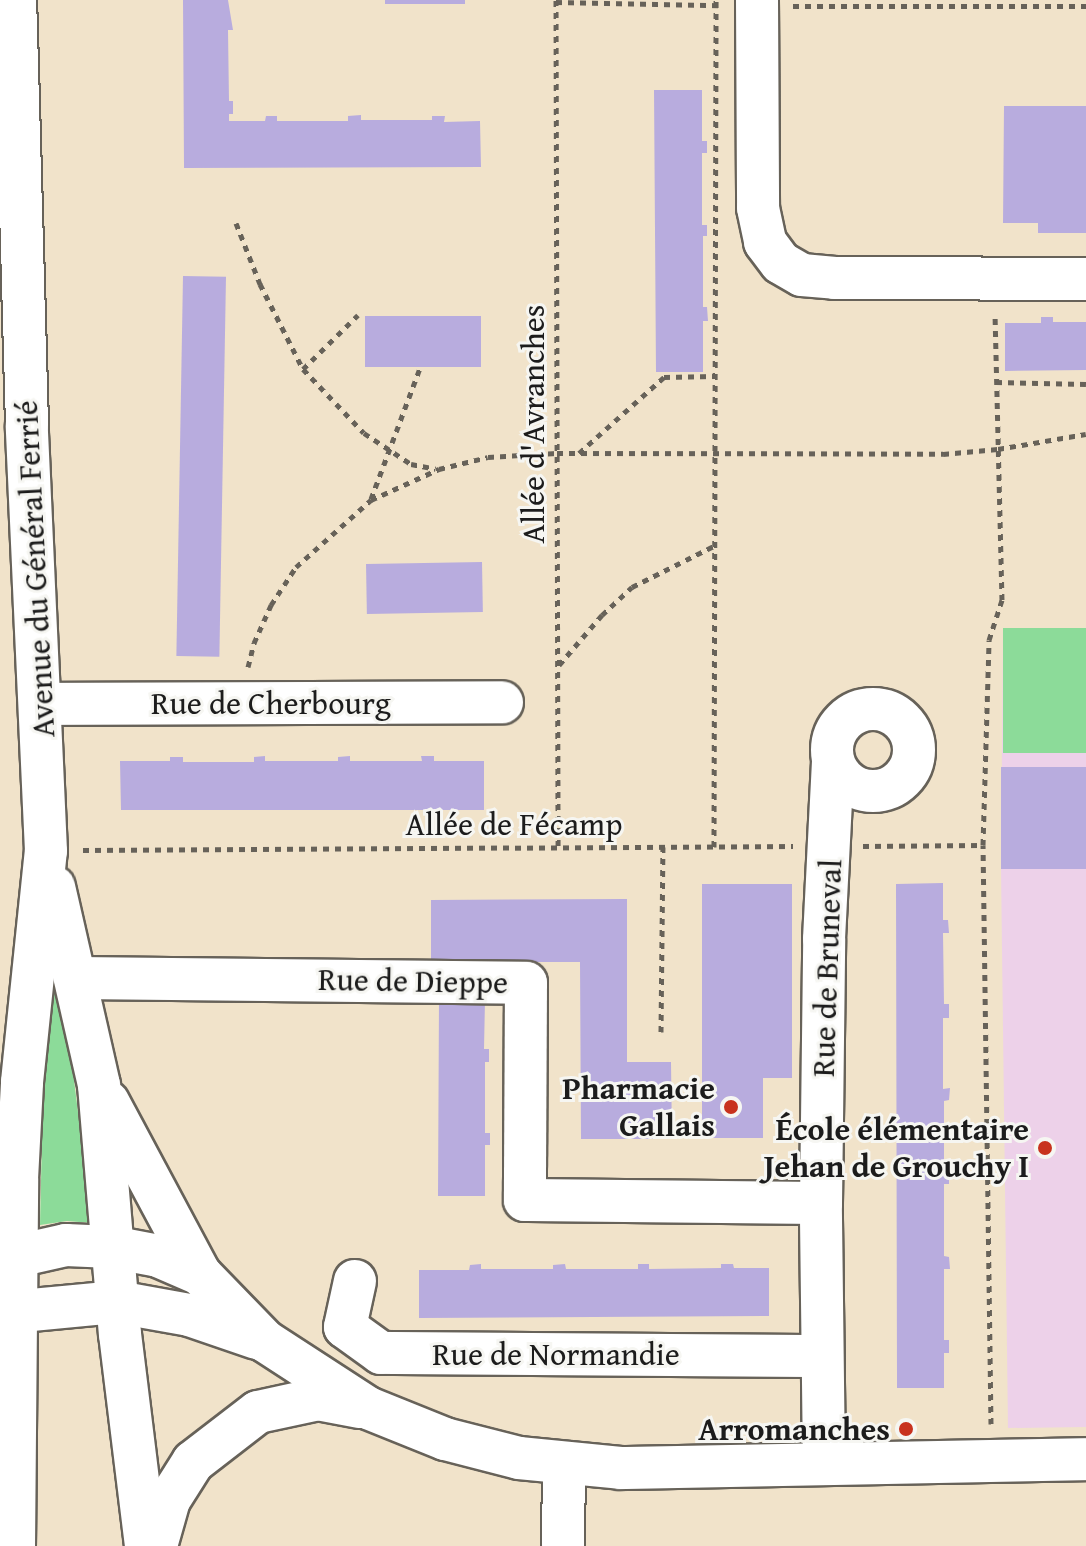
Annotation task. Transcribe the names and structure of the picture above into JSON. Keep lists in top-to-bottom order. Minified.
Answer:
{"streets":{"street":["Avenue du Général Ferrié","Rue de Cherbourg","Rue de Bruneval","Rue de Dieppe","Rue de Normandie"],"path":["Allée d'Avranches","Allée de Fécamp"]},"crossings":[["Allée d'Avranches","Allée de Fécamp"],["Avenue du Général Ferrié","Rue de Cherbourg"],["Avenue du Général Ferrié","Allée de Fécamp"],["Allée de Fécamp","Rue de Bruneval"],["Rue de Bruneval","Rue de Dieppe"],["Rue de Bruneval","Rue de Normandie"]],"places":["Pharmacie Gallais","École élémentaire Jehan de Grouchy I","Arromanches"]}
